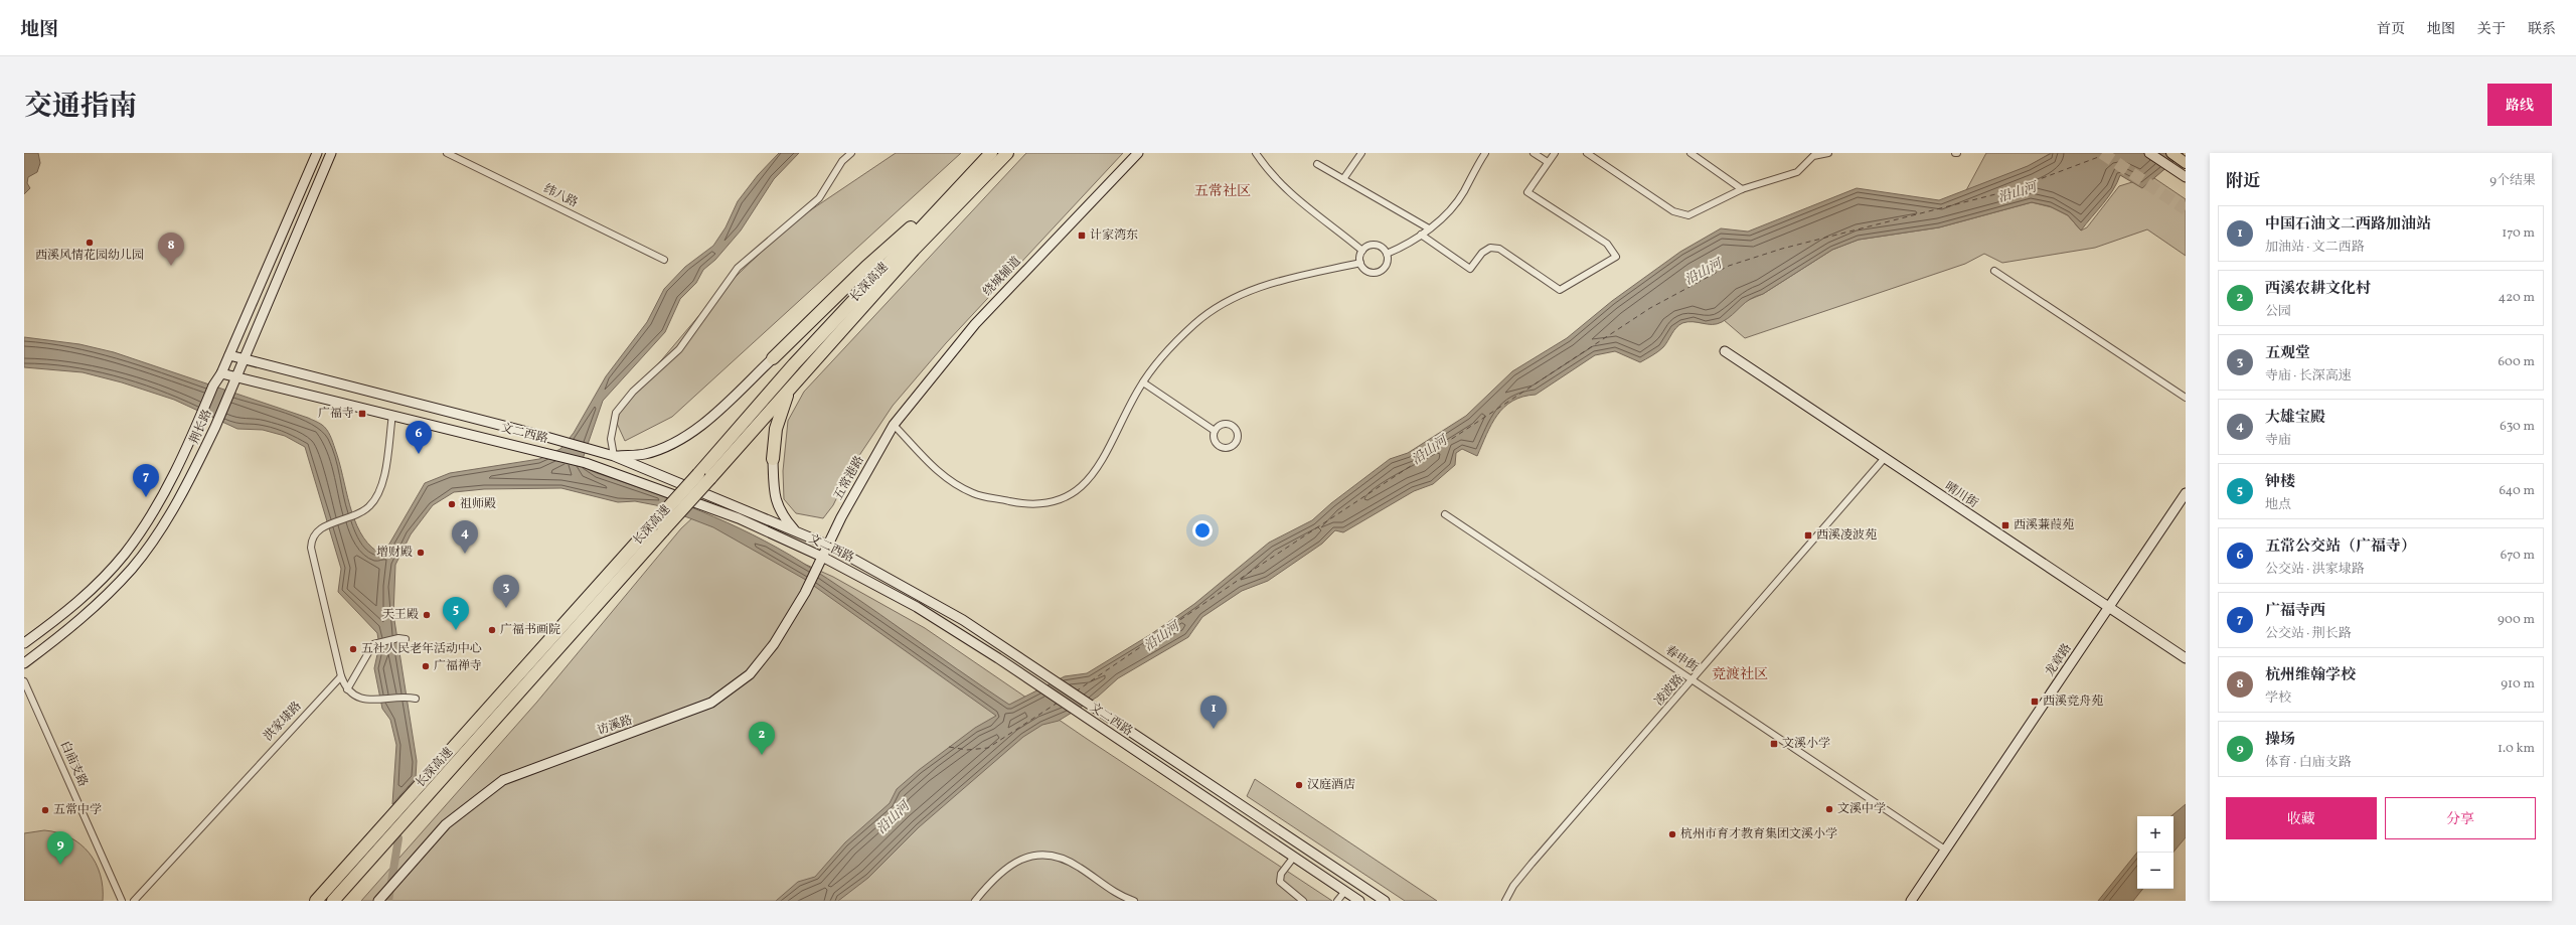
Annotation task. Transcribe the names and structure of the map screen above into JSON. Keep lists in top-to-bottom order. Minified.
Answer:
{"streets":{"highway":["长深高速"],"main road":["绕城辅道","荆长路","文二西路","五常港路","晴川街","龙章路","访溪路"],"street":["纬八路","春申街","凌波路","洪家埭路","白庙支路"]},"crossings":[["绕城辅道","五常港路"],["荆长路","文二西路"],["文二西路","五常港路"],["文二西路","访溪路"],["五常港路","访溪路"],["晴川街","龙章路"],["晴川街","凌波路"],["春申街","龙章路"],["春申街","凌波路"]],"districts":["五常社区","竞渡社区"],"water":["沿山河"],"places":{"transit":["计家湾东","广福寺","西溪蒹葭苑","西溪凌波苑","西溪竞舟苑","文溪小学"],"other":["西溪风情花园幼儿园","祖师殿","增财殿","天王殿","广福书画院","五社人民老年活动中心","广福禅寺","汉庭酒店","文溪中学","五常中学","杭州市育才教育集团文溪小学"]},"page":{"header":"地图","nav":["首页","地图","关于","联系"],"title":"交通指南","buttons":["路线",["收藏","分享"]],"heading":["附近","9个结果"],"list":[{"mark":"1","name":"中国石油文二西路加油站","note":"加油站 · 文二西路","value":"170 m"},{"mark":"2","name":"西溪农耕文化村","note":"公园","value":"420 m"},{"mark":"3","name":"五观堂","note":"寺庙 · 长深高速","value":"600 m"},{"mark":"4","name":"大雄宝殿","note":"寺庙","value":"630 m"},{"mark":"5","name":"钟楼","note":"地点","value":"640 m"},{"mark":"6","name":"五常公交站（广福寺）","note":"公交站 · 洪家埭路","value":"670 m"},{"mark":"7","name":"广福寺西","note":"公交站 · 荆长路","value":"900 m"},{"mark":"8","name":"杭州维翰学校","note":"学校","value":"910 m"},{"mark":"9","name":"操场","note":"体育 · 白庙支路","value":"1.0 km"}],"pins":["8","6","7","4","3","5","1","2","9"],"map_buttons":["+","−"]}}
